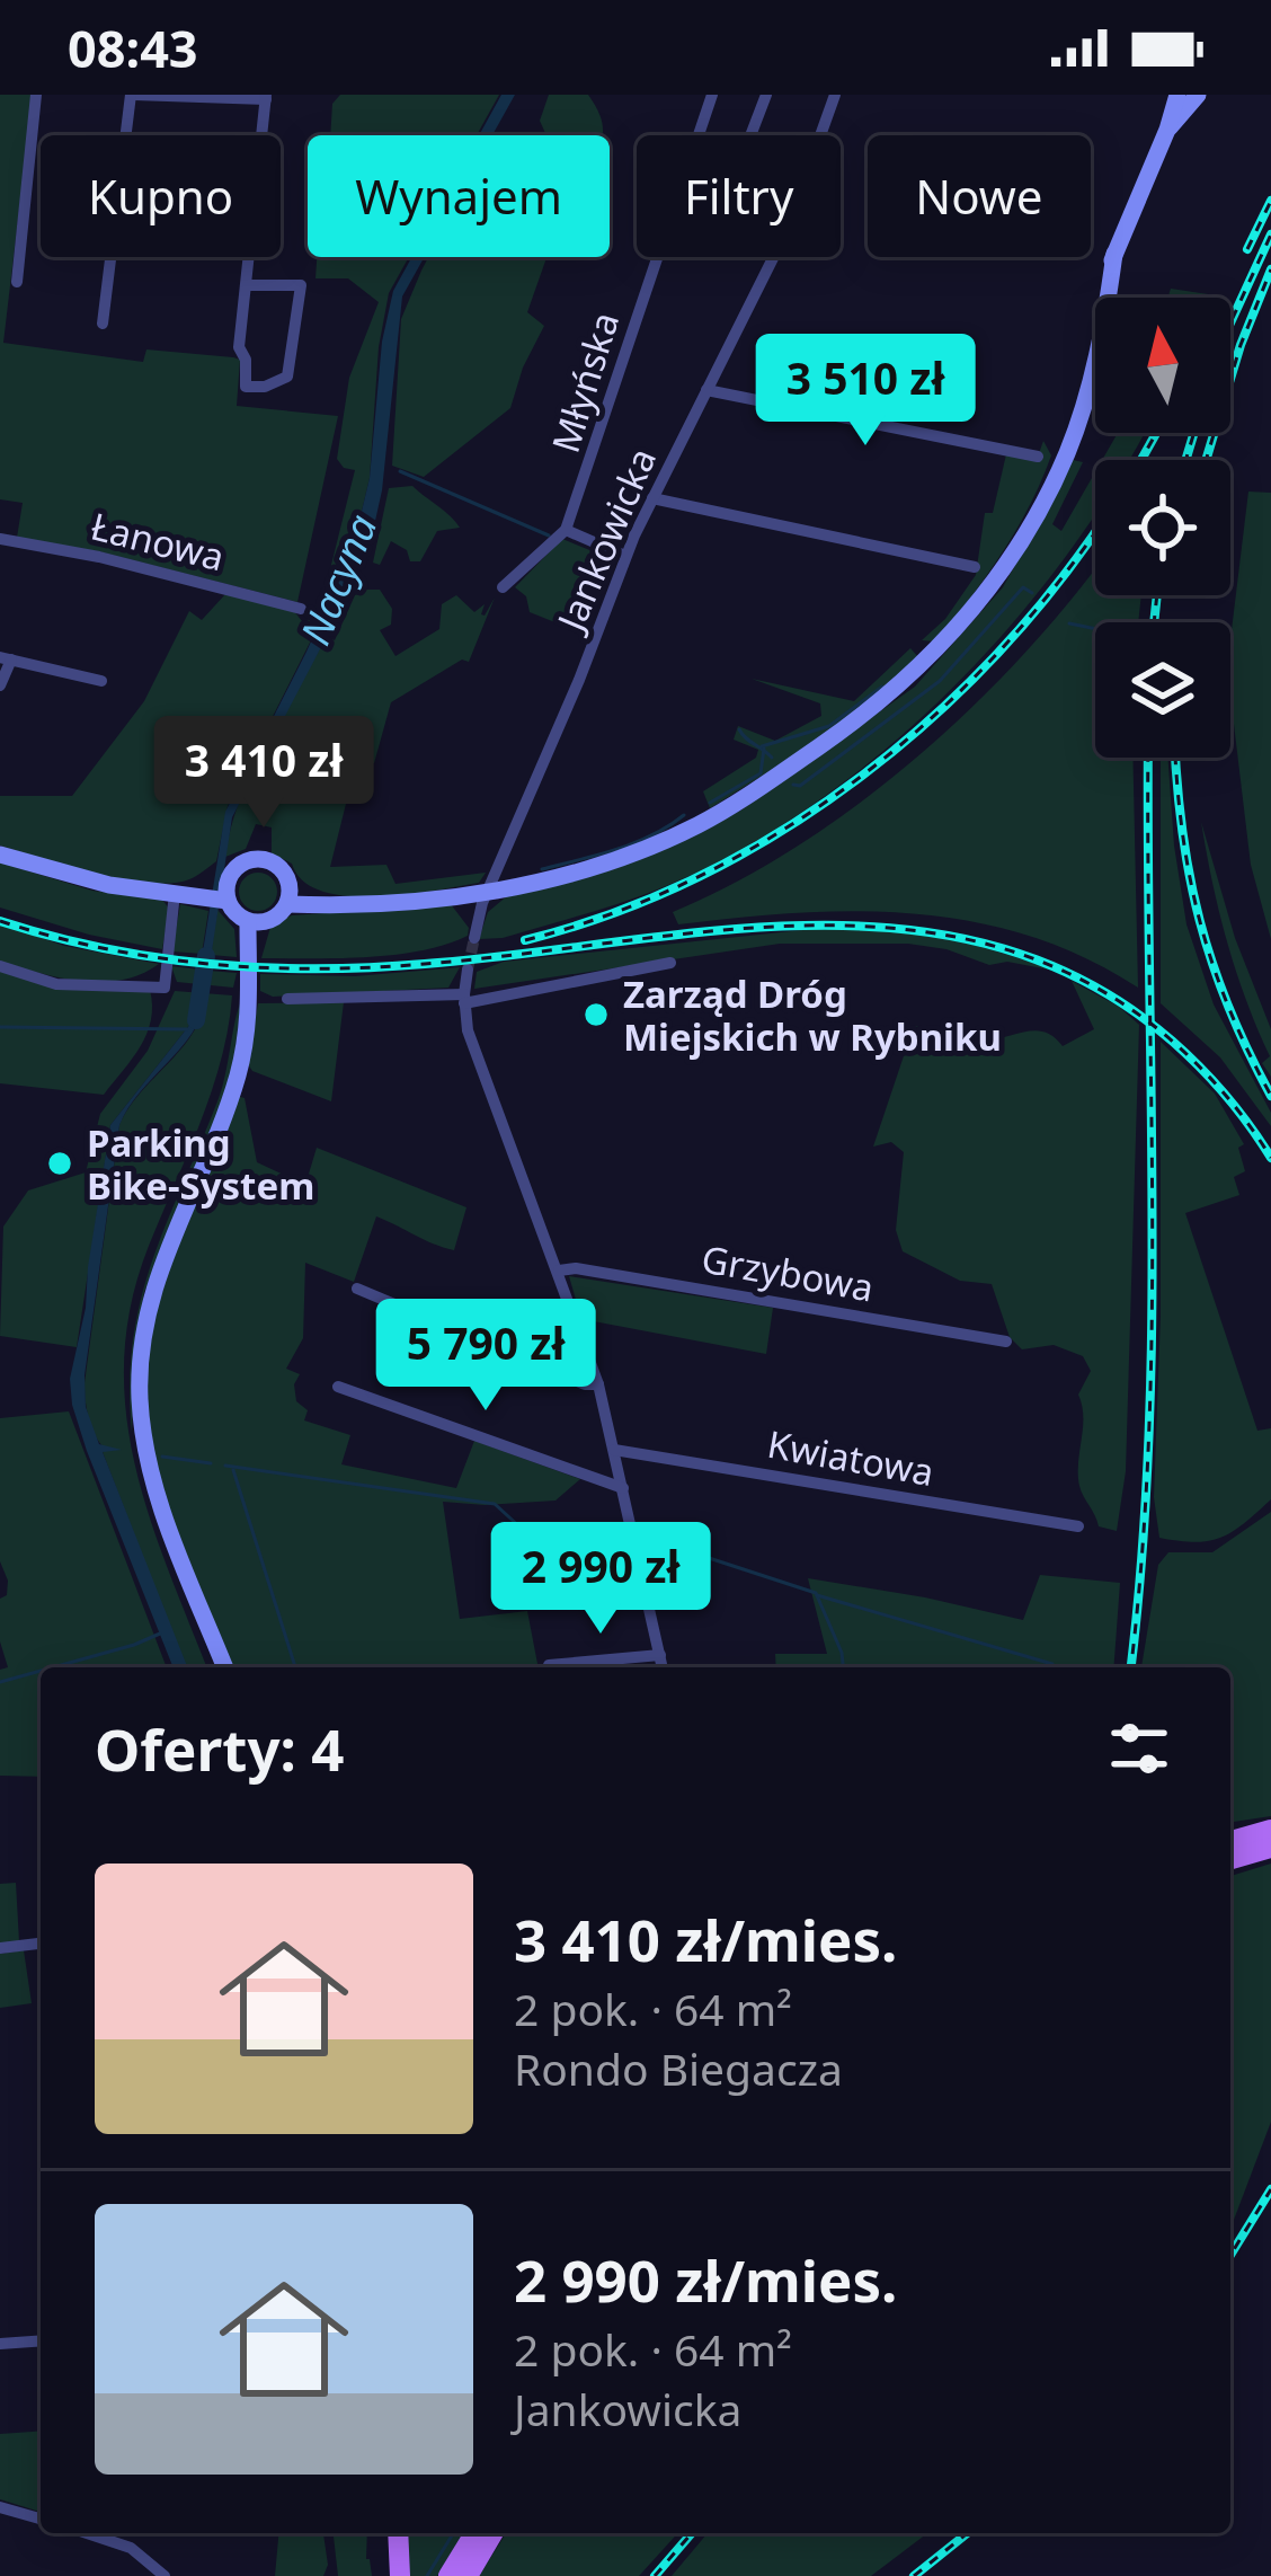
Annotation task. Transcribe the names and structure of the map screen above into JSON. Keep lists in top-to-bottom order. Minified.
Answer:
{"streets":{"street":["Młyńska","Jankowicka","Łanowa","Grzybowa","Kwiatowa"]},"water":["Nacyna"],"places":["Zarząd Dróg Miejskich w Rybniku","Parking Bike-System"],"north":"top","page":{"status":"08:43","chip":["Kupno","Wynajem","Filtry","Nowe"],"price":["3 510 zł","3 410 zł","5 790 zł","2 990 zł"],"heading":"Oferty: 4","list":[{"name":"3 410 zł/mies.","note":"2 pok. · 64 m² · Rondo Biegacza"},{"name":"2 990 zł/mies.","note":"2 pok. · 64 m² · Jankowicka"}]}}
